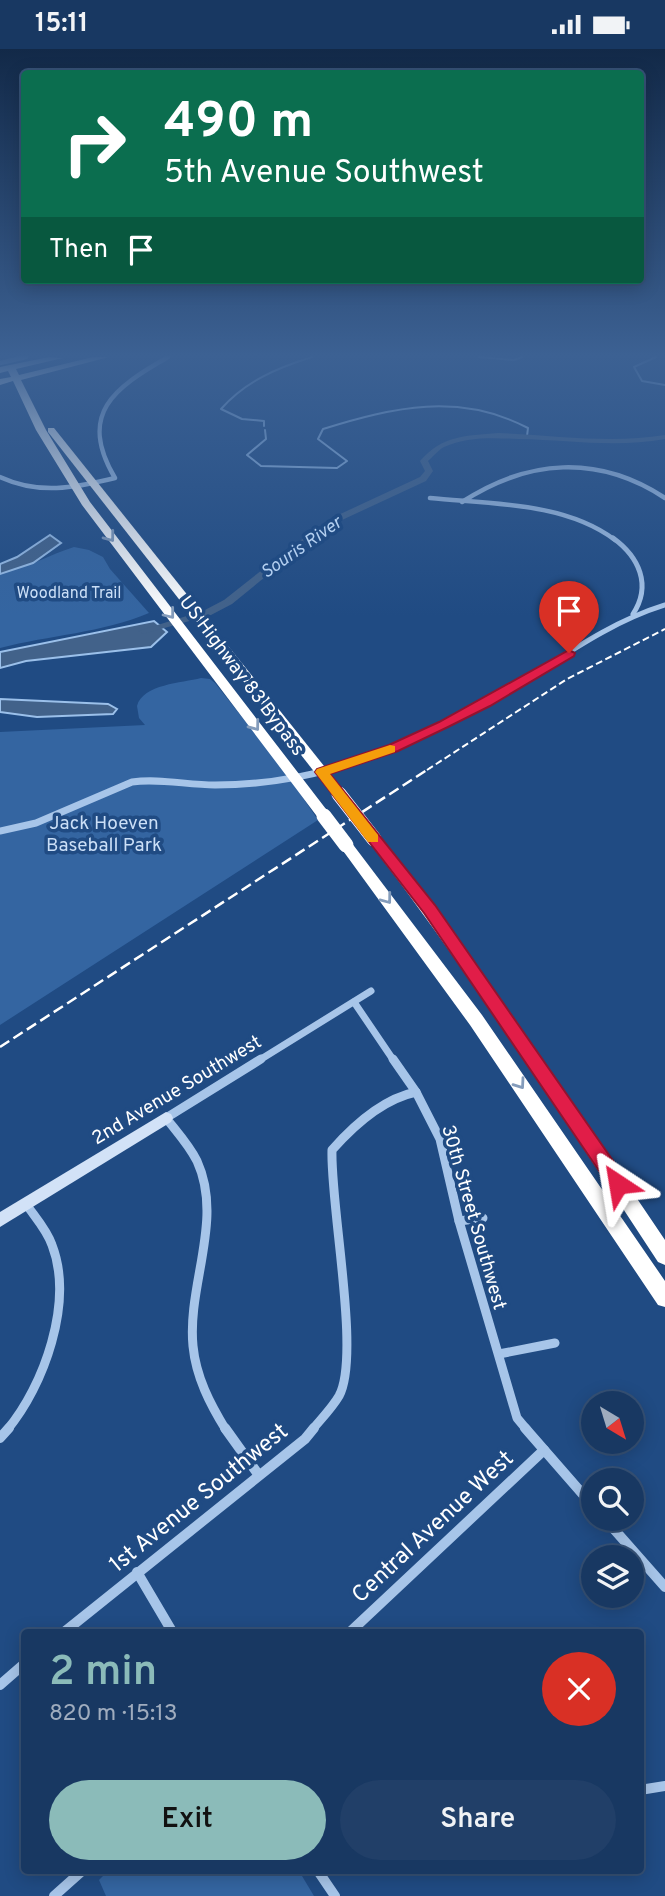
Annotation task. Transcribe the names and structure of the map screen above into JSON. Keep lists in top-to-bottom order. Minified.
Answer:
{"streets":{"highway":["US Highway 83 Bypass"],"street":["2nd Avenue Southwest","30th Street Southwest","1st Avenue Southwest","Central Avenue West"]},"crossings":[["2nd Avenue Southwest","30th Street Southwest"],["30th Street Southwest","1st Avenue Southwest"],["30th Street Southwest","Central Avenue West"]],"water":["Souris River"],"parks":["Woodland Trail","Jack Hoeven Baseball Park"],"north":"bottom right","page":{"status":"15:11","turn":["490 m","5th Avenue Southwest"],"then":"Then","heading":["2 min","820 m · 15:13"],"buttons":["Exit","Share"]}}
